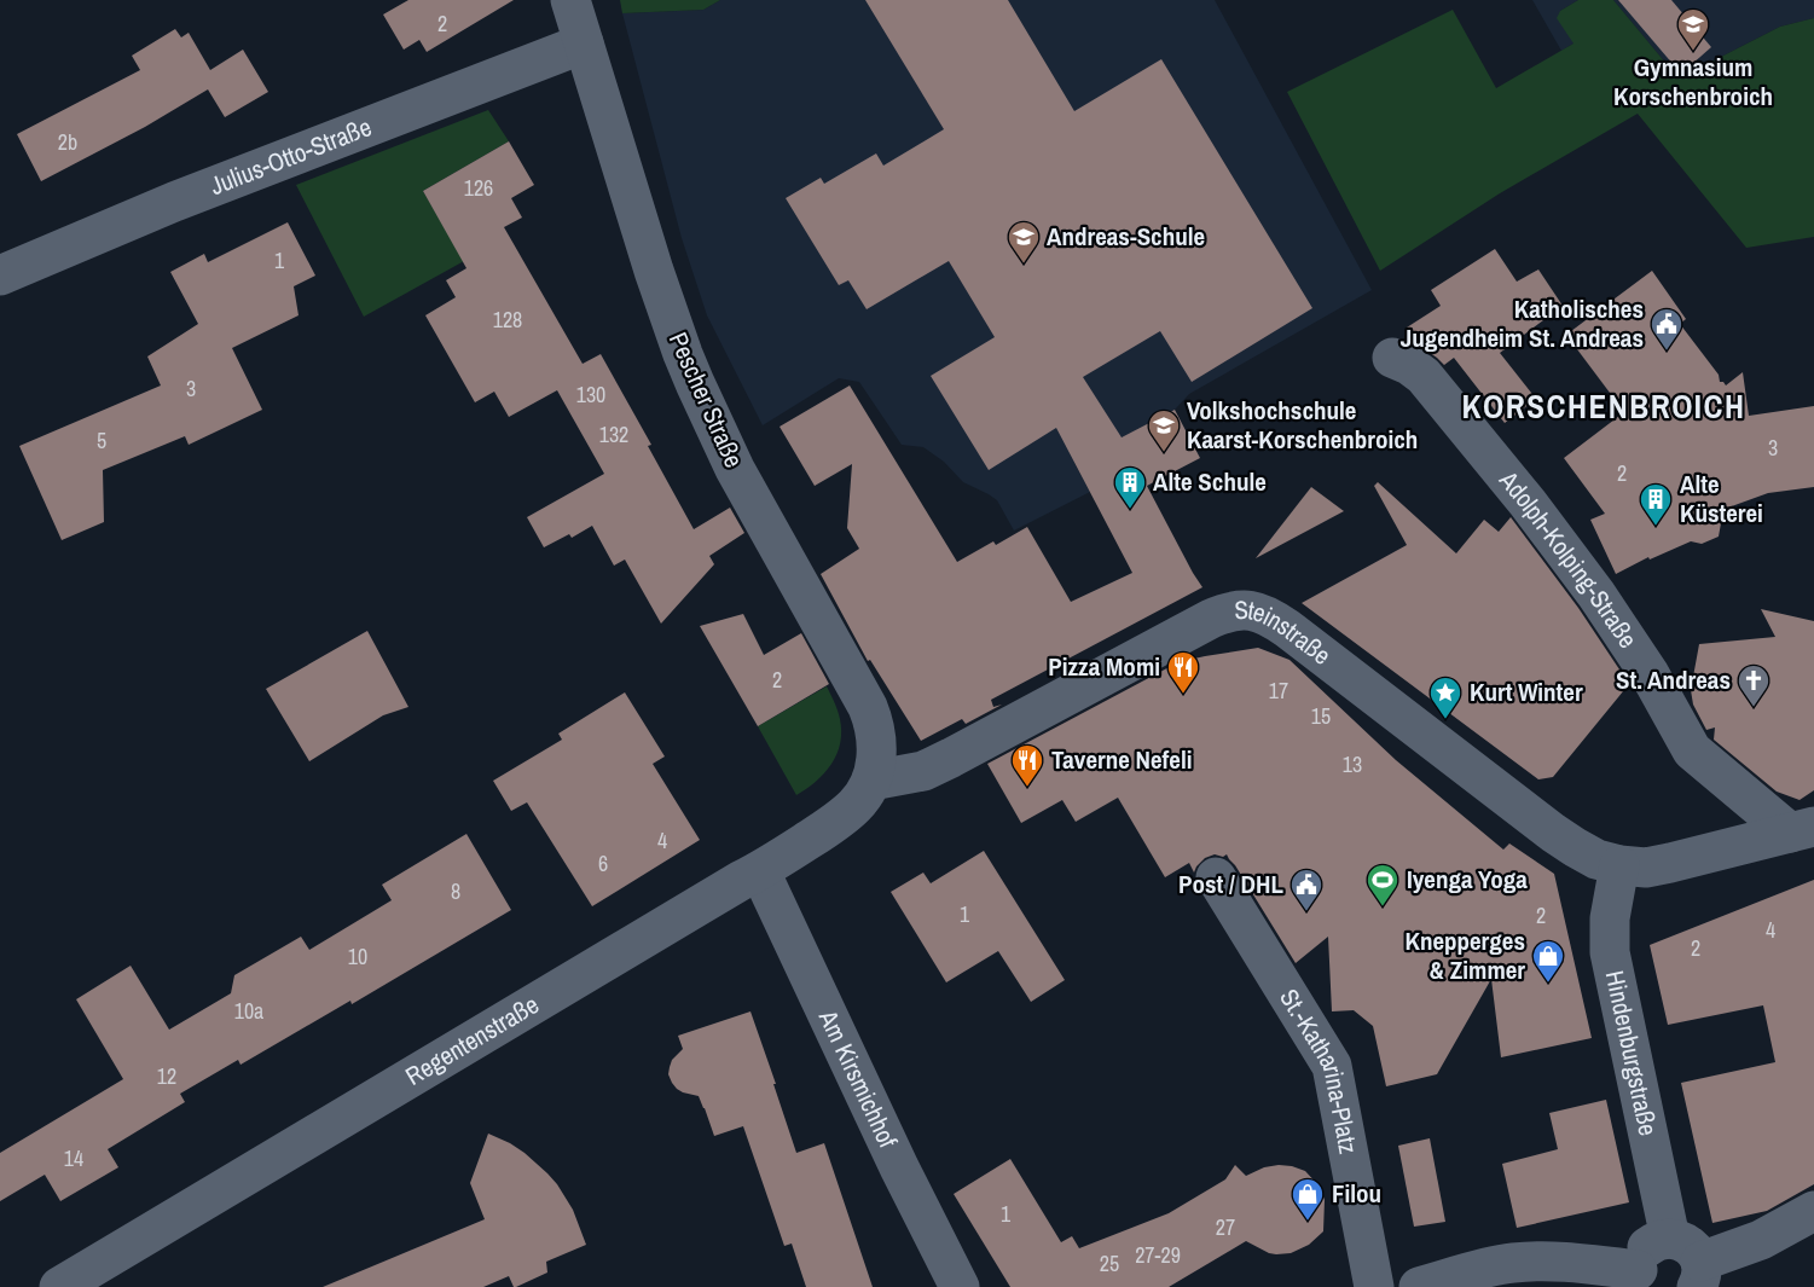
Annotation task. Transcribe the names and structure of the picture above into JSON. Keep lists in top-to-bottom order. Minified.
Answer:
{"streets":{"street":["Julius-Otto-Straße","Pescher Straße","Adolph-Kolping-Straße","Steinstraße","Regentenstraße","Hindenburgstraße","St.-Katharina-Platz","Am Kirsmichhof"]},"crossings":[["Julius-Otto-Straße","Pescher Straße"],["Pescher Straße","Steinstraße"],["Pescher Straße","Regentenstraße"],["Adolph-Kolping-Straße","Steinstraße"],["Steinstraße","Regentenstraße"],["Steinstraße","Hindenburgstraße"],["Regentenstraße","Am Kirsmichhof"]],"districts":["KORSCHENBROICH"],"places":{"school or university":["Gymnasium Korschenbroich","Andreas-Schule","Volkshochschule Kaarst-Korschenbroich"],"public building":["Katholisches Jugendheim St. Andreas","Post / DHL"],"building":["Alte Schule","Alte Küsterei"],"restaurant":["Pizza Momi","Taverne Nefeli"],"church":["St. Andreas"],"place":["Kurt Winter"],"sports":["Iyenga Yoga"],"shop":["Knepperges & Zimmer","Filou"]},"house_numbers":["2","2b","126","1","128","3","130","132","5","3","2","2","17","15","13","4","6","8","1","2","4","2","10","10a","12","14","1","27","27-29","25"]}
